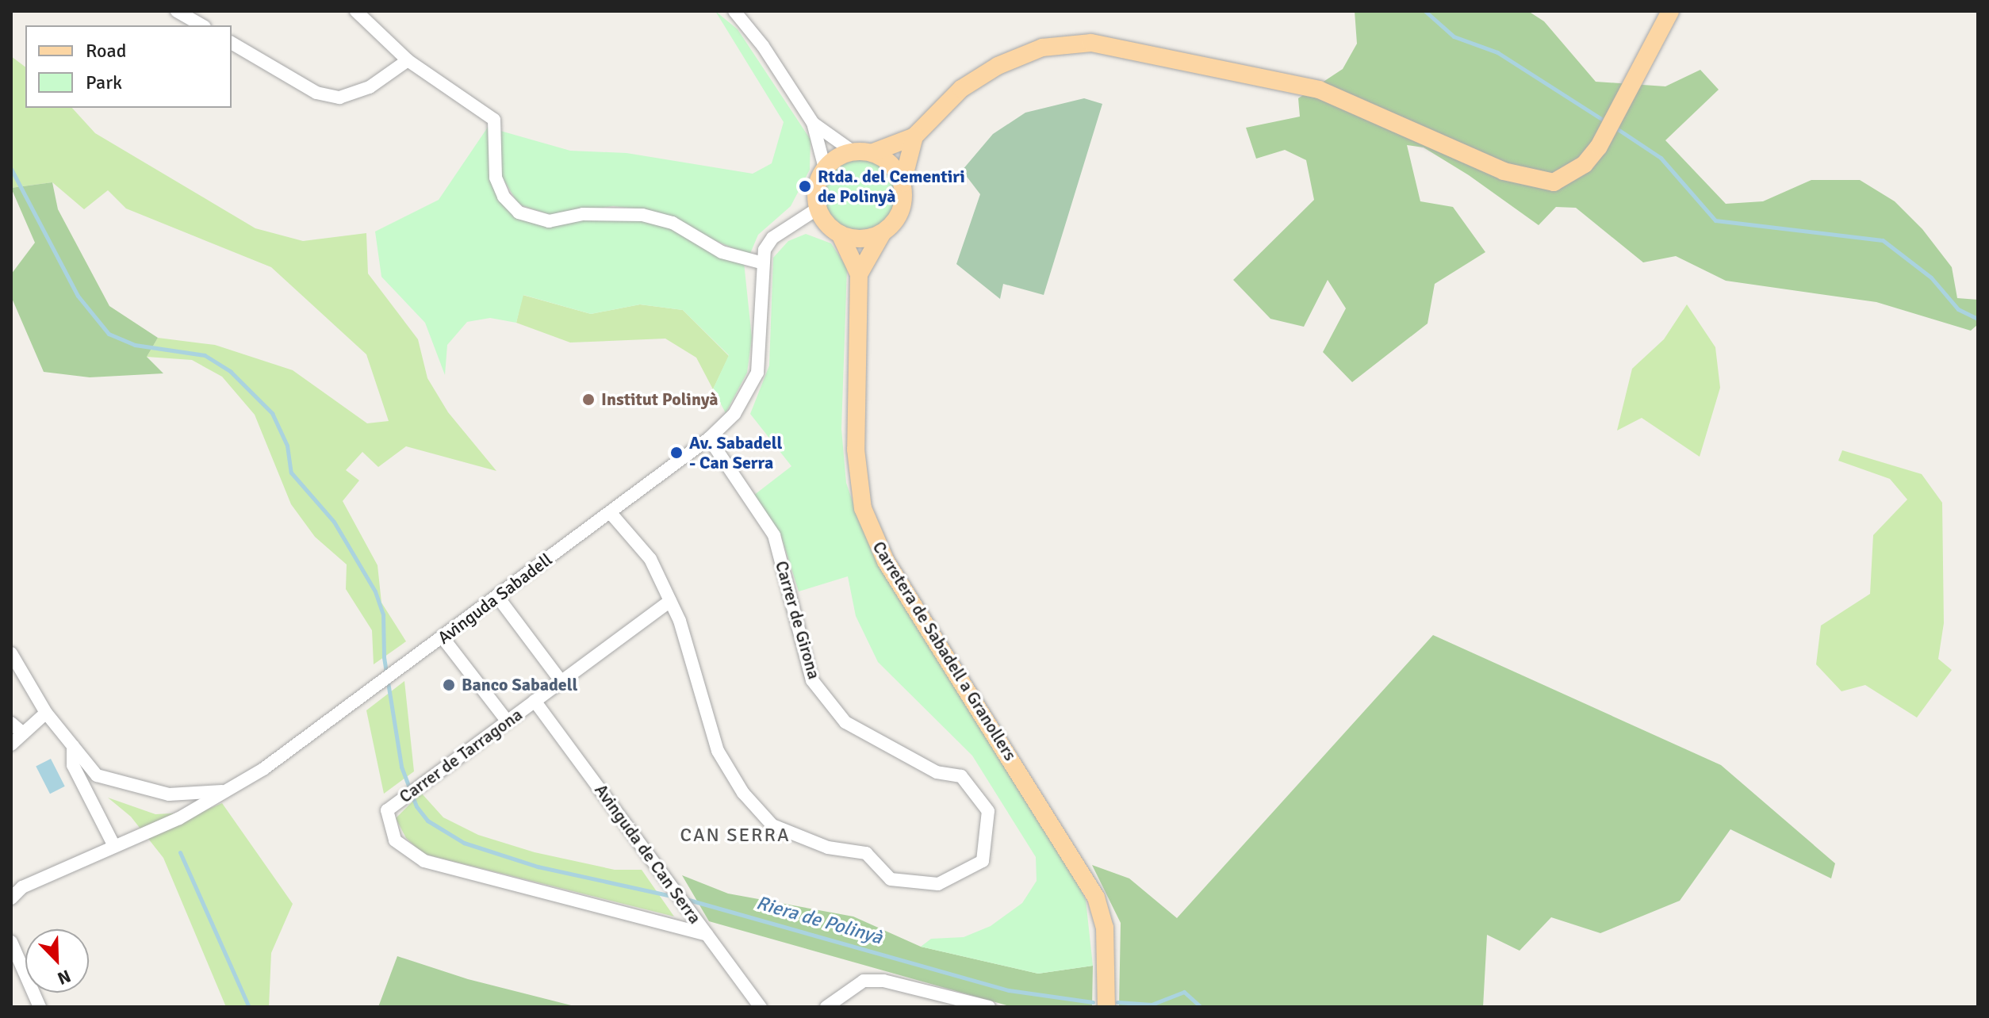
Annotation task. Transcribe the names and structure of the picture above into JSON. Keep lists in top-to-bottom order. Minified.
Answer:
{"streets":{"main road":["Carretera de Sabadell a Granollers"],"street":["Avinguda Sabadell","Carrer de Girona","Carrer de Tarragona","Avinguda de Can Serra"]},"crossings":[["Avinguda Sabadell","Carrer de Girona"],["Carrer de Girona","Carrer de Tarragona"],["Carrer de Tarragona","Avinguda de Can Serra"]],"districts":["CAN SERRA"],"water":["Riera de Polinyà"],"places":["Rtda. del Cementiri de Polinyà","Institut Polinyà","Av. Sabadell - Can Serra","Banco Sabadell"],"legend":["Road","Park"],"north":"bottom right"}
